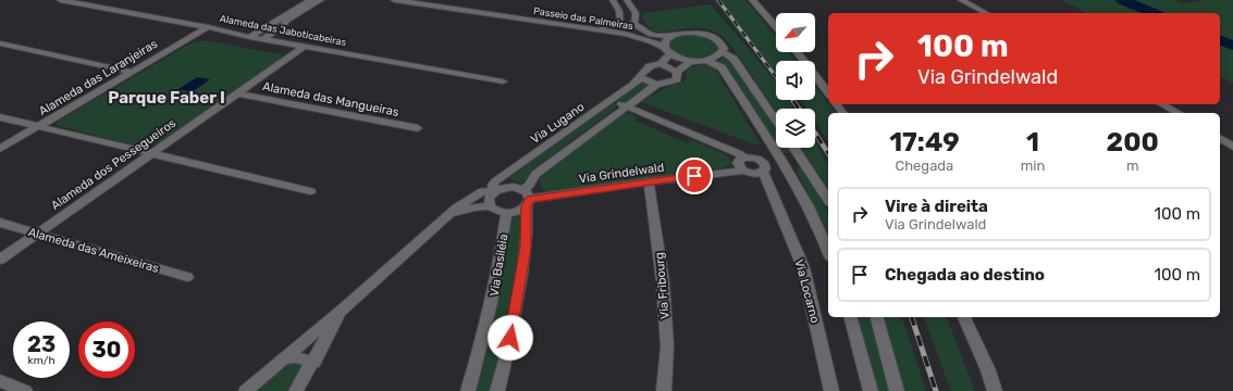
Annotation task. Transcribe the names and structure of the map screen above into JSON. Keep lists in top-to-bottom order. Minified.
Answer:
{"streets":{"street":["Passeio das Palmeiras","Alameda das Jaboticabeiras","Alameda das Laranjeiras","Alameda das Mangueiras","Via Lugano","Alameda dos Pessegueiros","Via Grindelwald","Alameda das Ameixeiras","Via Basiléia","Via Fribourg","Via Locarno"]},"crossings":[["Alameda das Jaboticabeiras","Alameda das Laranjeiras"],["Alameda das Jaboticabeiras","Alameda dos Pessegueiros"],["Alameda das Mangueiras","Alameda dos Pessegueiros"],["Via Lugano","Via Grindelwald"],["Via Lugano","Via Basiléia"],["Alameda dos Pessegueiros","Alameda das Ameixeiras"],["Via Grindelwald","Via Basiléia"],["Via Grindelwald","Via Fribourg"],["Via Grindelwald","Via Locarno"]],"districts":["Parque Faber I"],"north":"bottom left","page":{"turn":["100 m","Via Grindelwald"],"eta":["17:49","Chegada","1","min","200","m"],"list":[{"name":"Vire à direita","note":"Via Grindelwald","value":"100 m"},{"name":"Chegada ao destino","value":"100 m"}],"speed":"23 km/h","limit":"30"}}
